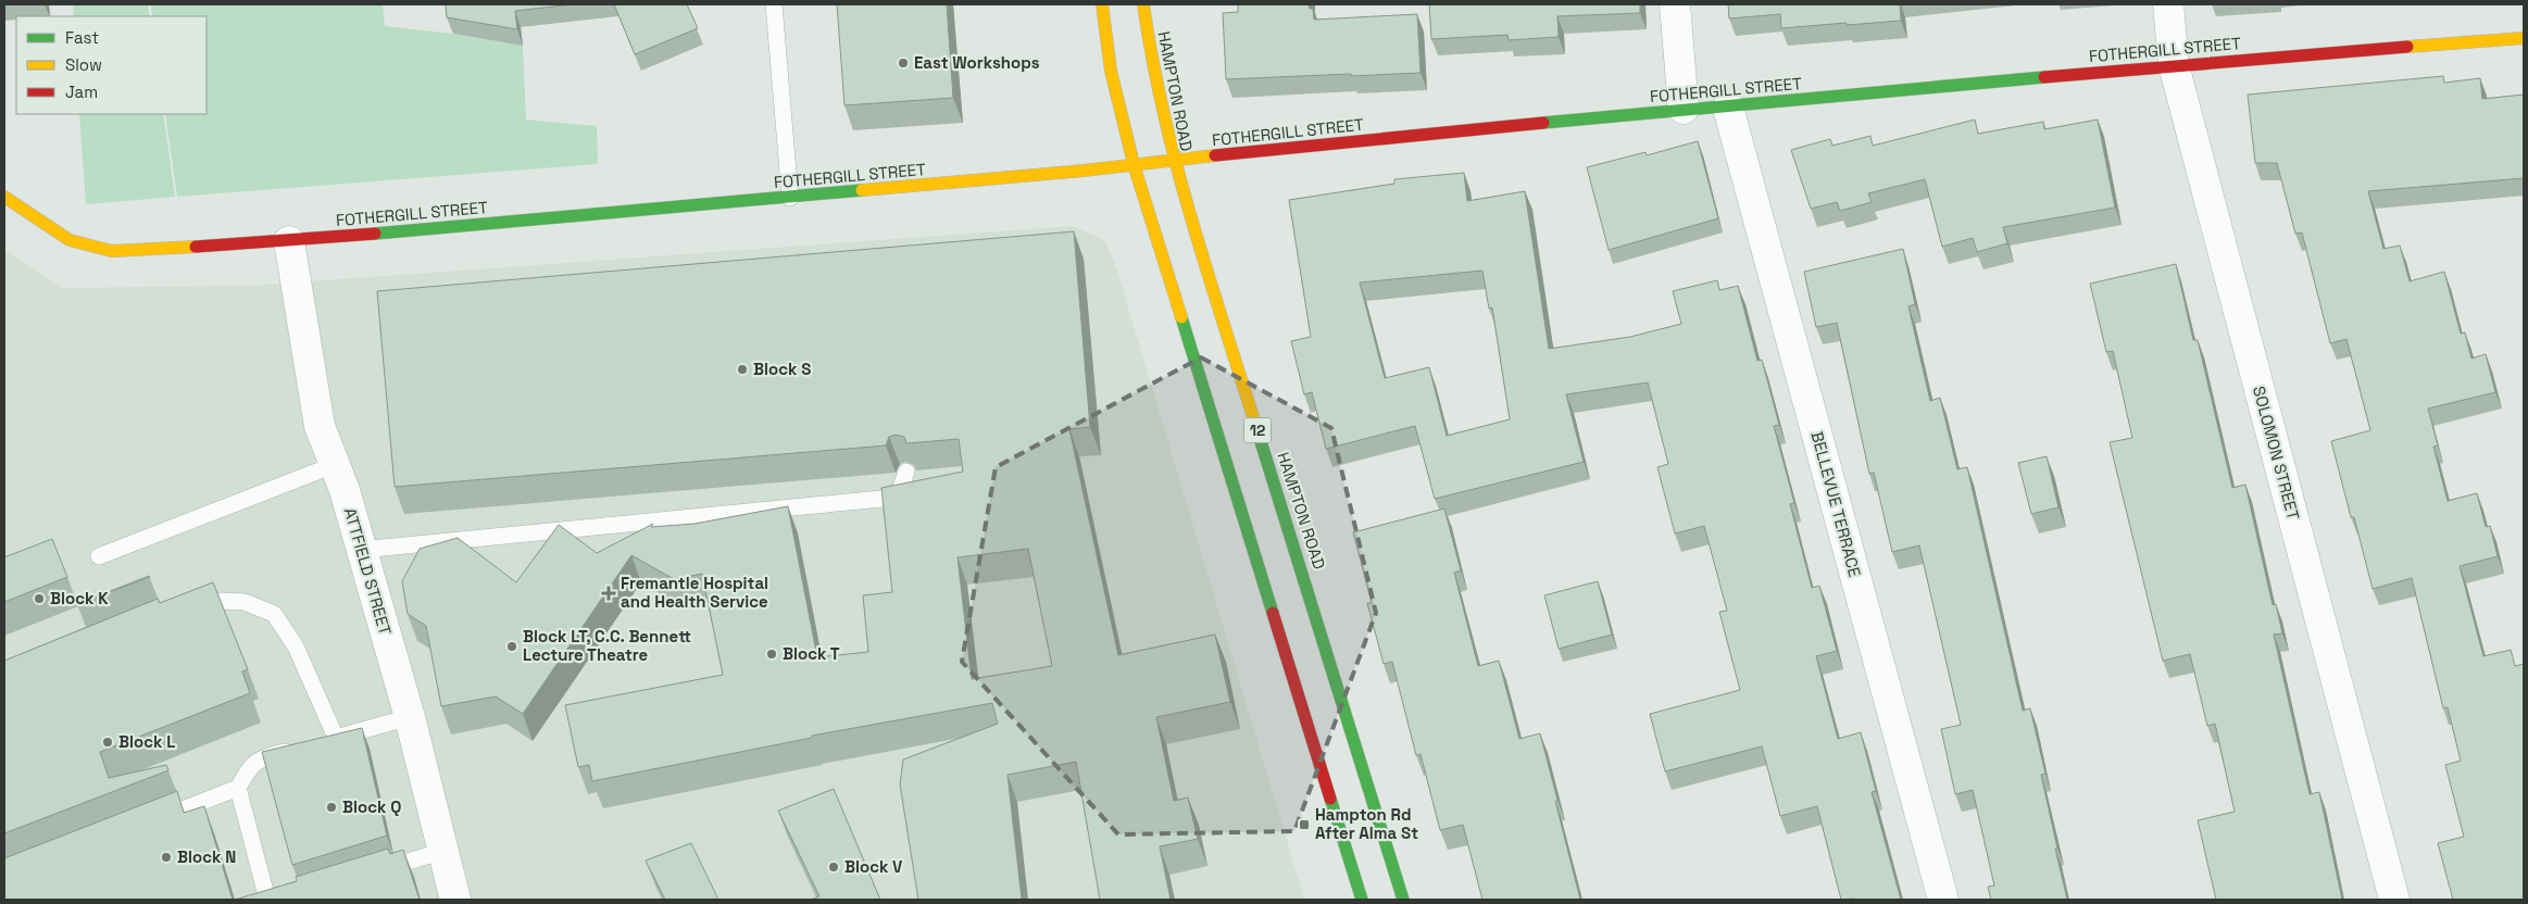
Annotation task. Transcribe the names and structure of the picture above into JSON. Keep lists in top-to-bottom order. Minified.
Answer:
{"streets":{"street":["FOTHERGILL STREET","HAMPTON ROAD","12","SOLOMON STREET","BELLEVUE TERRACE","ATTFIELD STREET"]},"crossings":[["FOTHERGILL STREET","HAMPTON ROAD"],["FOTHERGILL STREET","12"],["FOTHERGILL STREET","SOLOMON STREET"],["FOTHERGILL STREET","BELLEVUE TERRACE"],["FOTHERGILL STREET","ATTFIELD STREET"]],"places":{"other":["East Workshops","Block S","Block K","Block LT, C.C. Bennett Lecture Theatre","Block T","Block L","Block Q","Block N","Block V"],"health":["Fremantle Hospital and Health Service"],"transit":["Hampton Rd After Alma St"]},"legend":["Fast","Slow","Jam"]}
